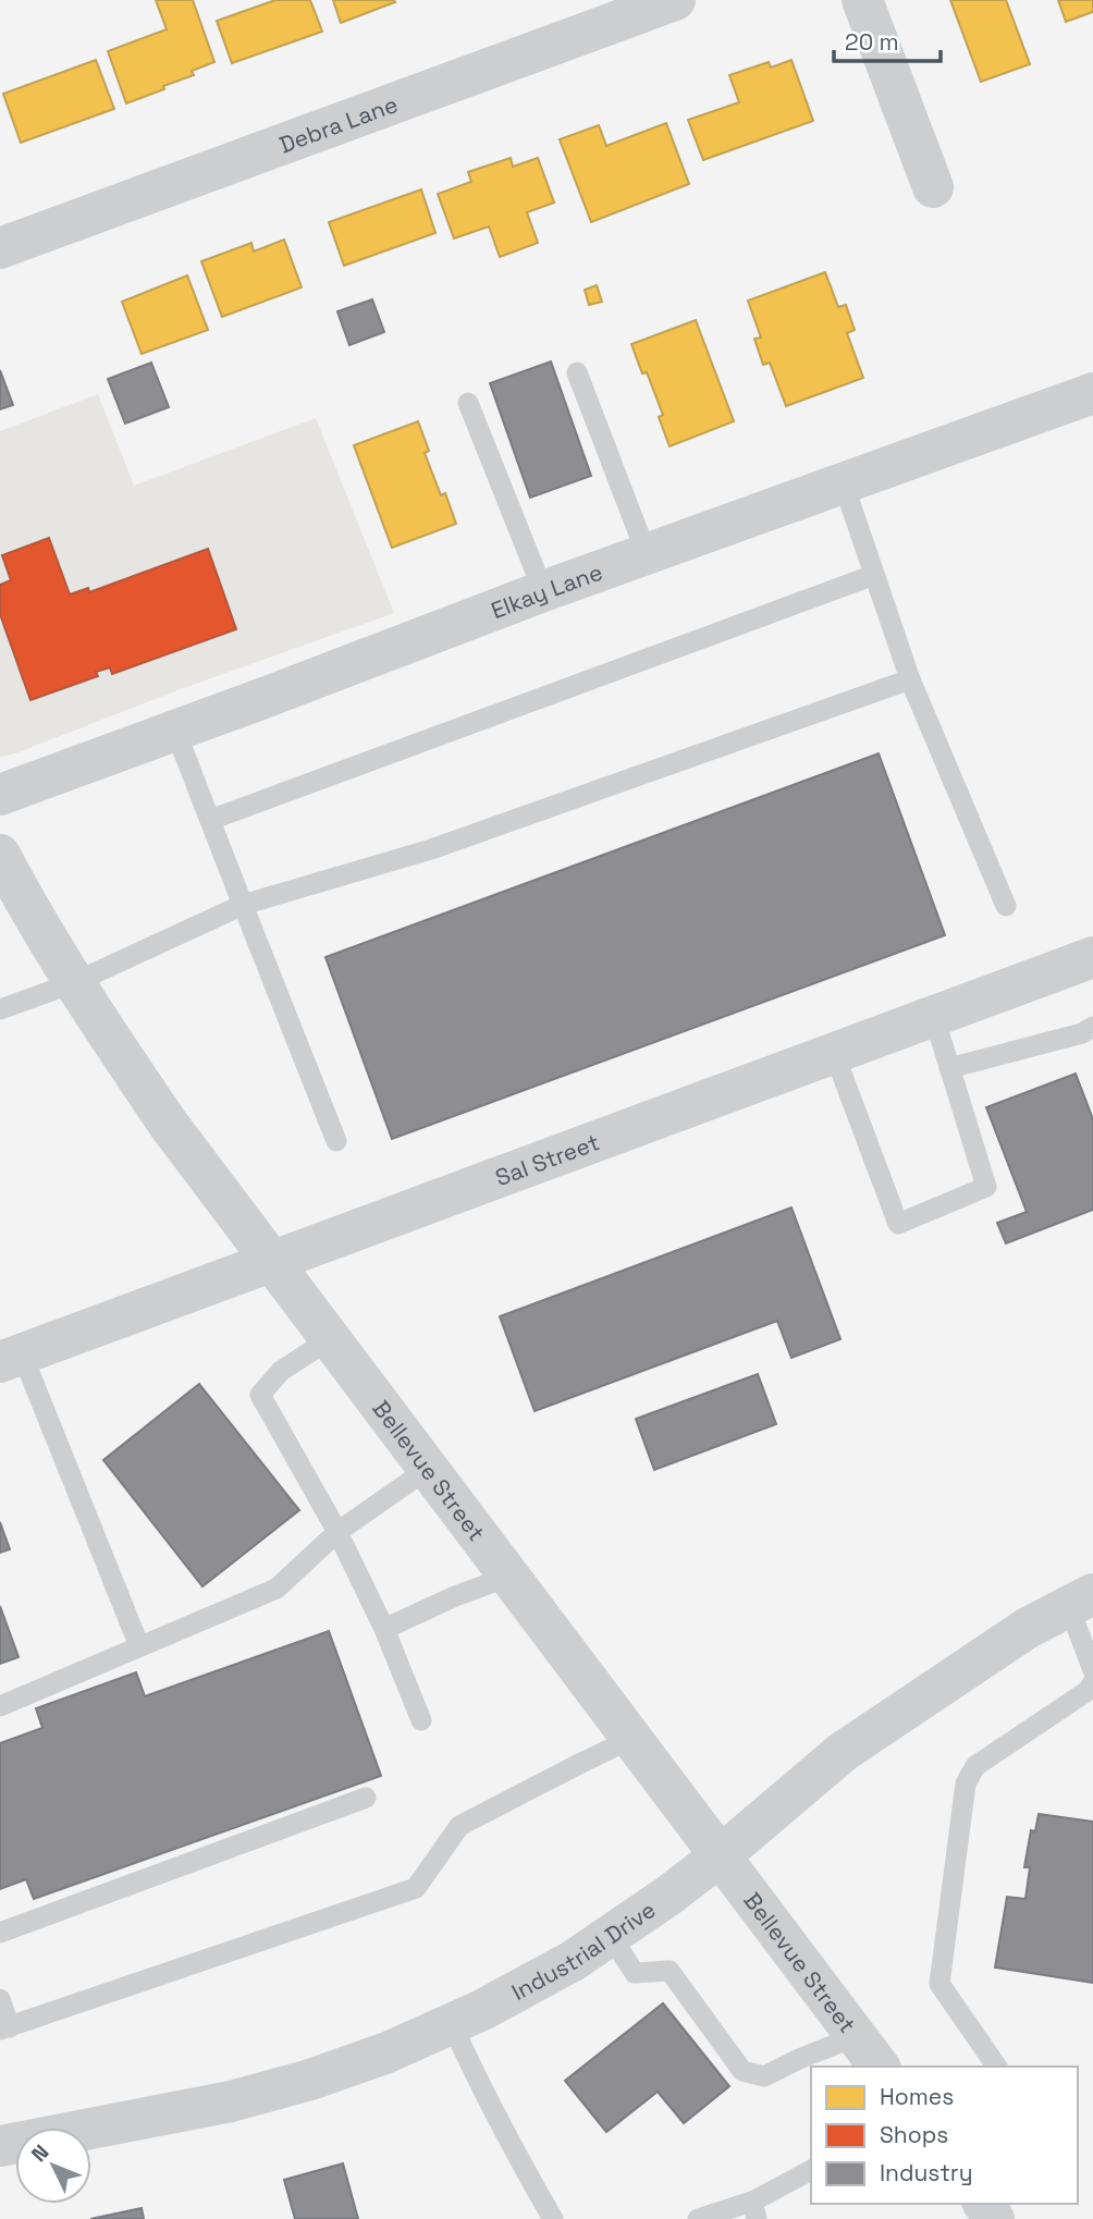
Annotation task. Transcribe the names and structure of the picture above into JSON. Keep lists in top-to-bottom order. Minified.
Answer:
{"streets":{"street":["Debra Lane","Elkay Lane","Sal Street","Bellevue Street","Industrial Drive"]},"crossings":[["Sal Street","Bellevue Street"],["Bellevue Street","Industrial Drive"]],"legend":["Homes","Shops","Industry"],"scale_bar":"20 m","north":"top left"}
